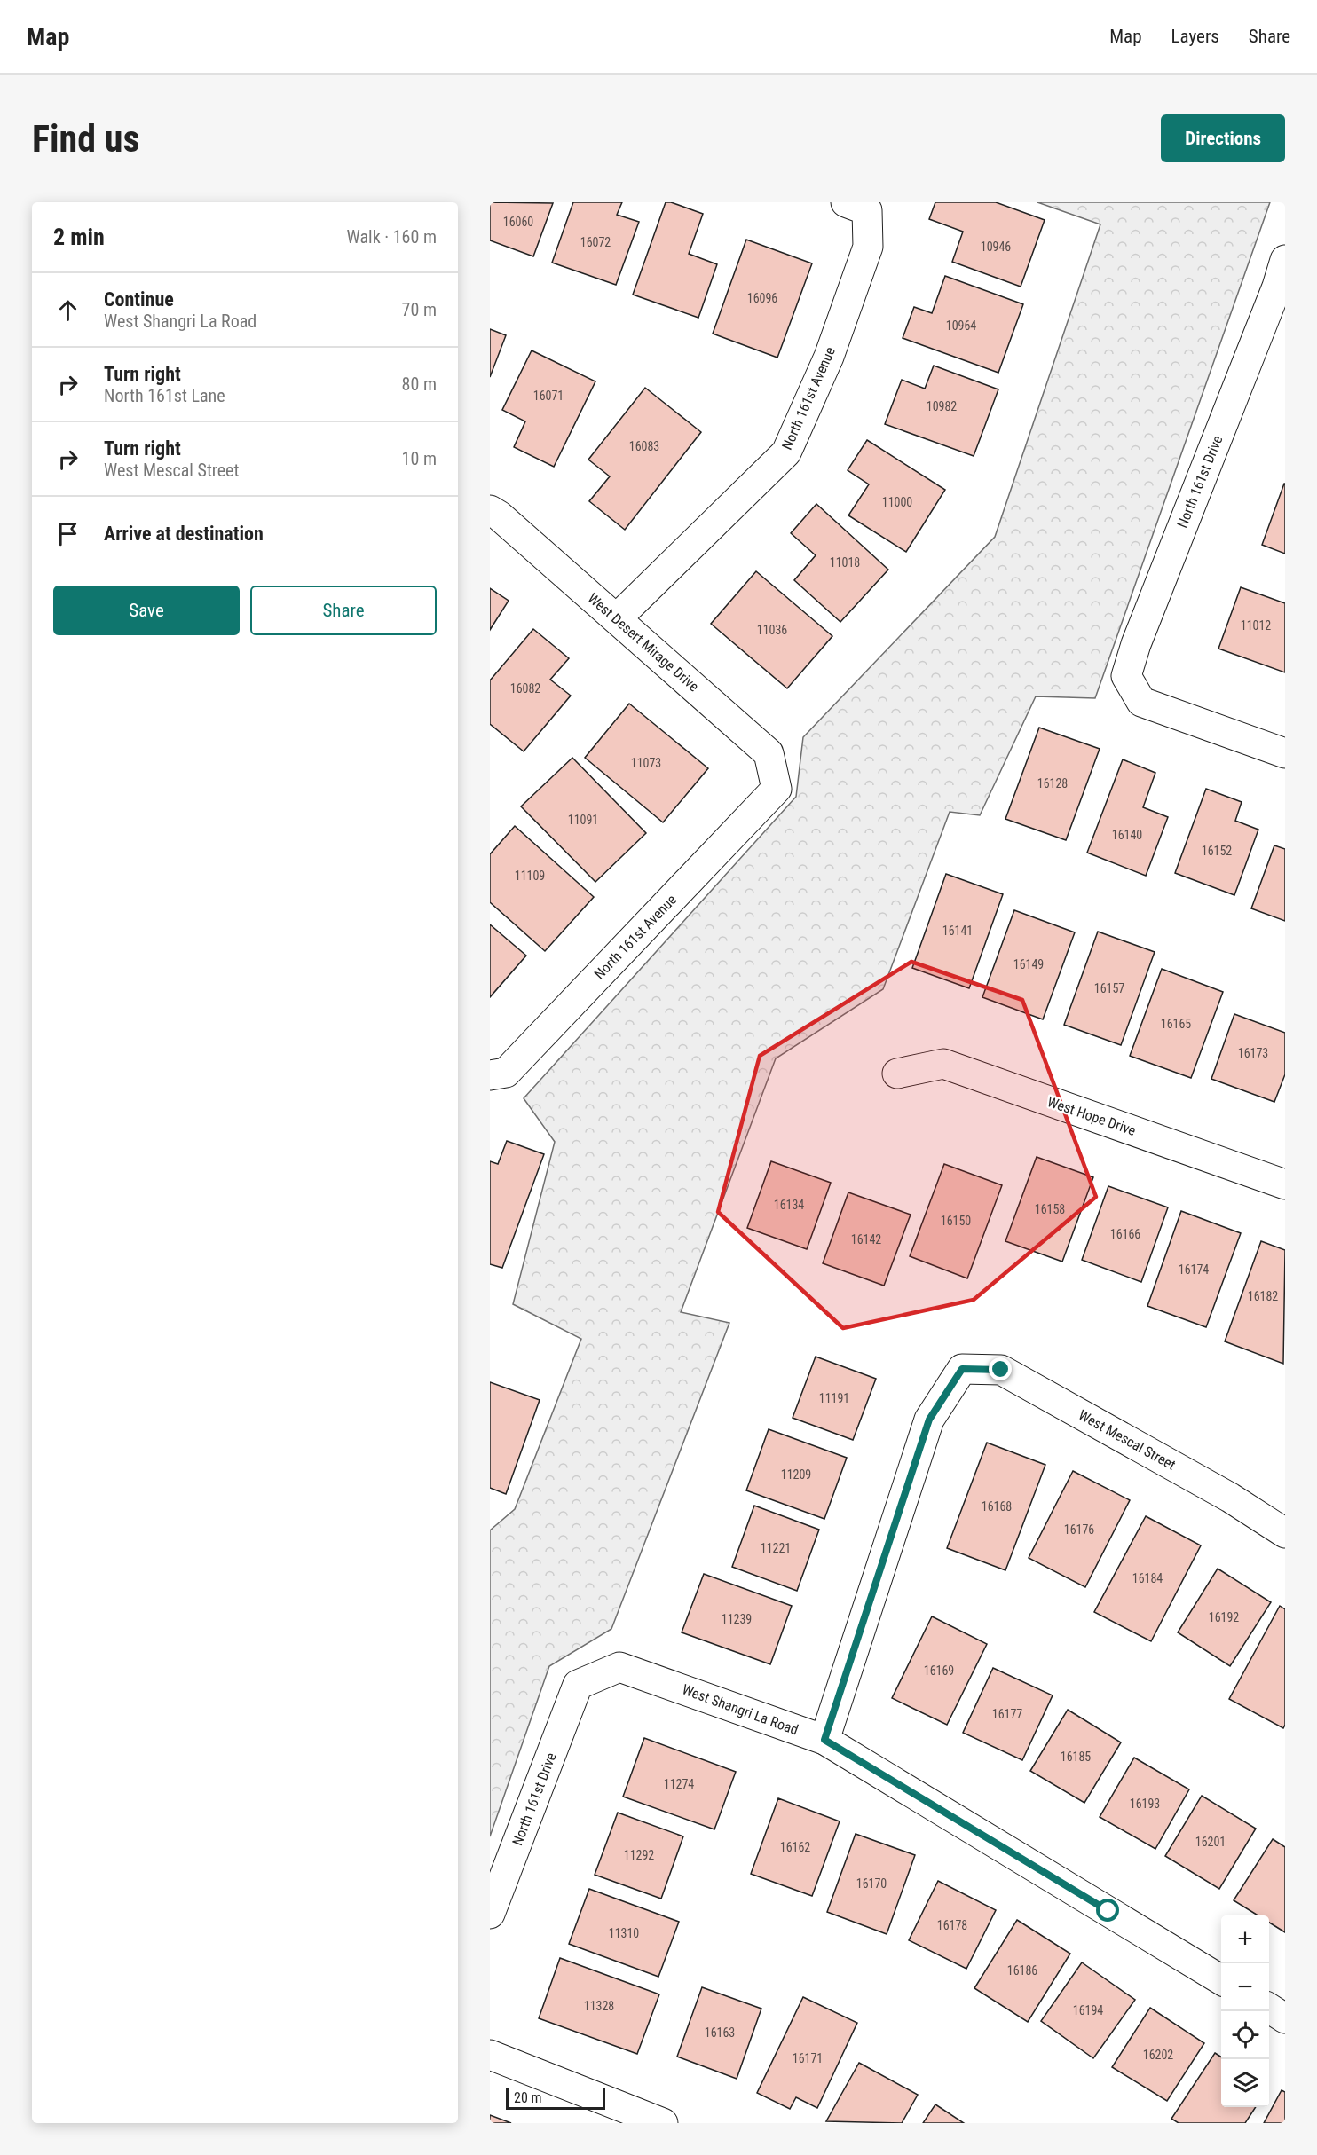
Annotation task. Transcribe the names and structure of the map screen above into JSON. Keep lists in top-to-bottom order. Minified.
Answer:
{"streets":{"street":["North 161st Avenue","North 161st Drive","West Desert Mirage Drive","West Hope Drive","West Mescal Street","West Shangri La Road"]},"crossings":[["North 161st Avenue","West Desert Mirage Drive"],["North 161st Drive","West Shangri La Road"],["West Mescal Street","West Shangri La Road"]],"house_numbers":["16060","16072","10946","16096","10964","16071","10982","16083","11000","11018","11012","11036","16082","11073","16128","11091","16140","16152","11109","16141","16149","16157","16165","16173","16134","16158","16150","16166","16142","16174","16182","11191","11209","16168","16176","11221","16184","16192","11239","16169","16177","16185","11274","16193","16201","16162","11292","16170","16178","11310","16186","11328","16194","16163","16202","16171"],"scale_bar":"20 m","page":{"header":"Map","nav":["Map","Layers","Share"],"buttons":["Directions",["Save","Share"]],"title":"Find us","heading":["2 min","Walk · 160 m"],"list":[["Continue","West Shangri La Road","70 m"],["Turn right","North 161st Lane","80 m"],["Turn right","West Mescal Street","10 m"],"Arrive at destination"],"map_buttons":["+","−"],"scale":"20 m"}}
